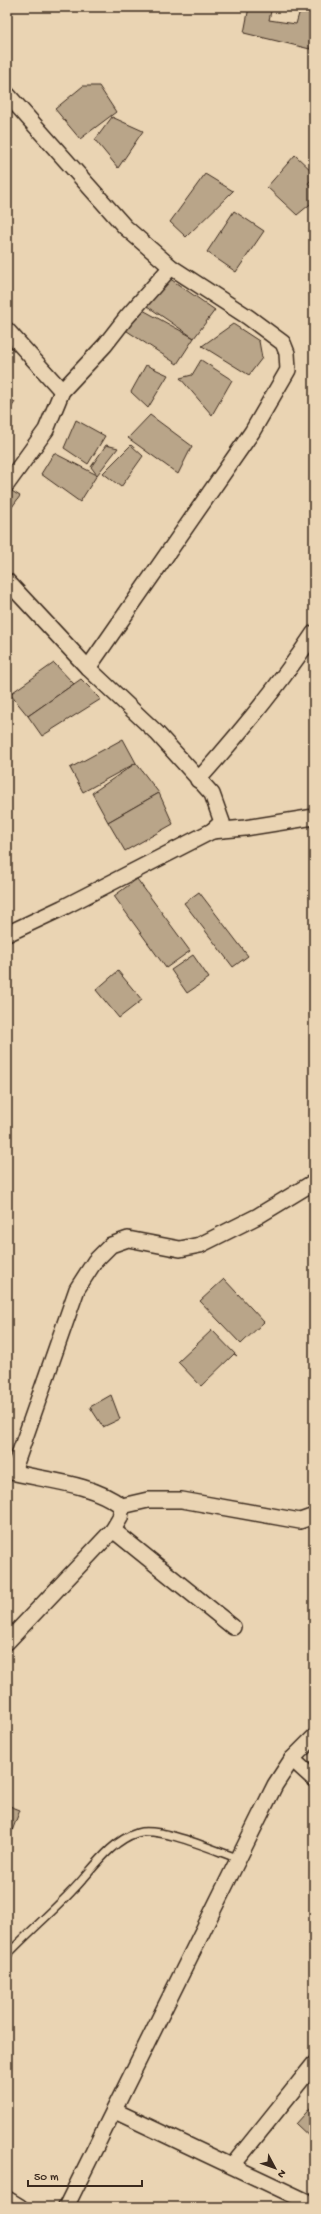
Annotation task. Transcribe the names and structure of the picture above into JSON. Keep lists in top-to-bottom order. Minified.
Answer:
{"scale_bar":"50 m","north":"bottom right"}
